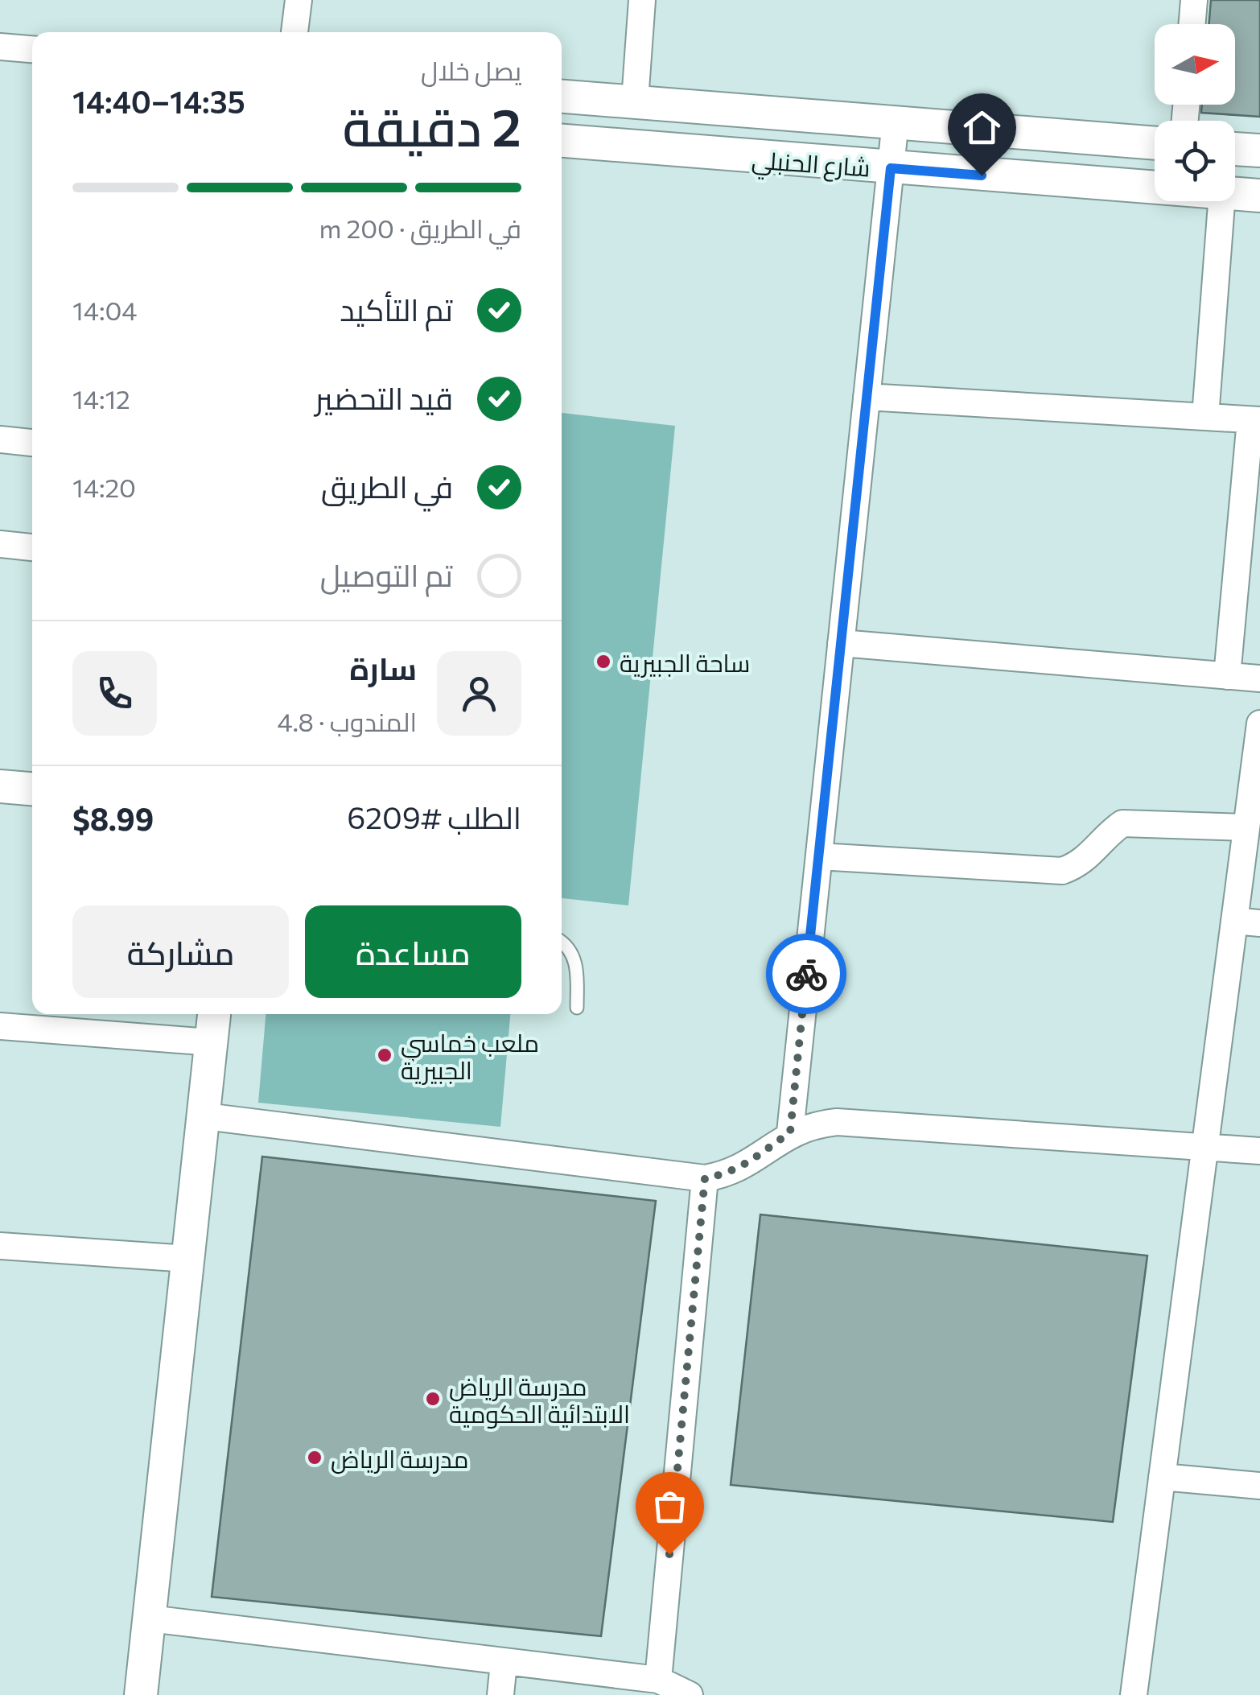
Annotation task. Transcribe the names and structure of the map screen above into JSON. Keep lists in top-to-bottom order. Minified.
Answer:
{"streets":{"street":["شارع الحنبلي"]},"places":["ساحة الجبيرية","ملعب خماسي الجبيرية","مدرسة الرياض الابتدائية الحكومية","مدرسة الرياض"],"north":"right","page":{"heading":["2 دقيقة","يصل خلال","14:35–14:40"],"panel":["سارة","المندوب · 4.8","الطلب #6209","$8.99"],"bar":"في الطريق · 200 m","list":[["تم التأكيد","14:04"],["قيد التحضير","14:12"],["في الطريق","14:20"],"تم التوصيل"],"buttons":["مساعدة","مشاركة"]}}
